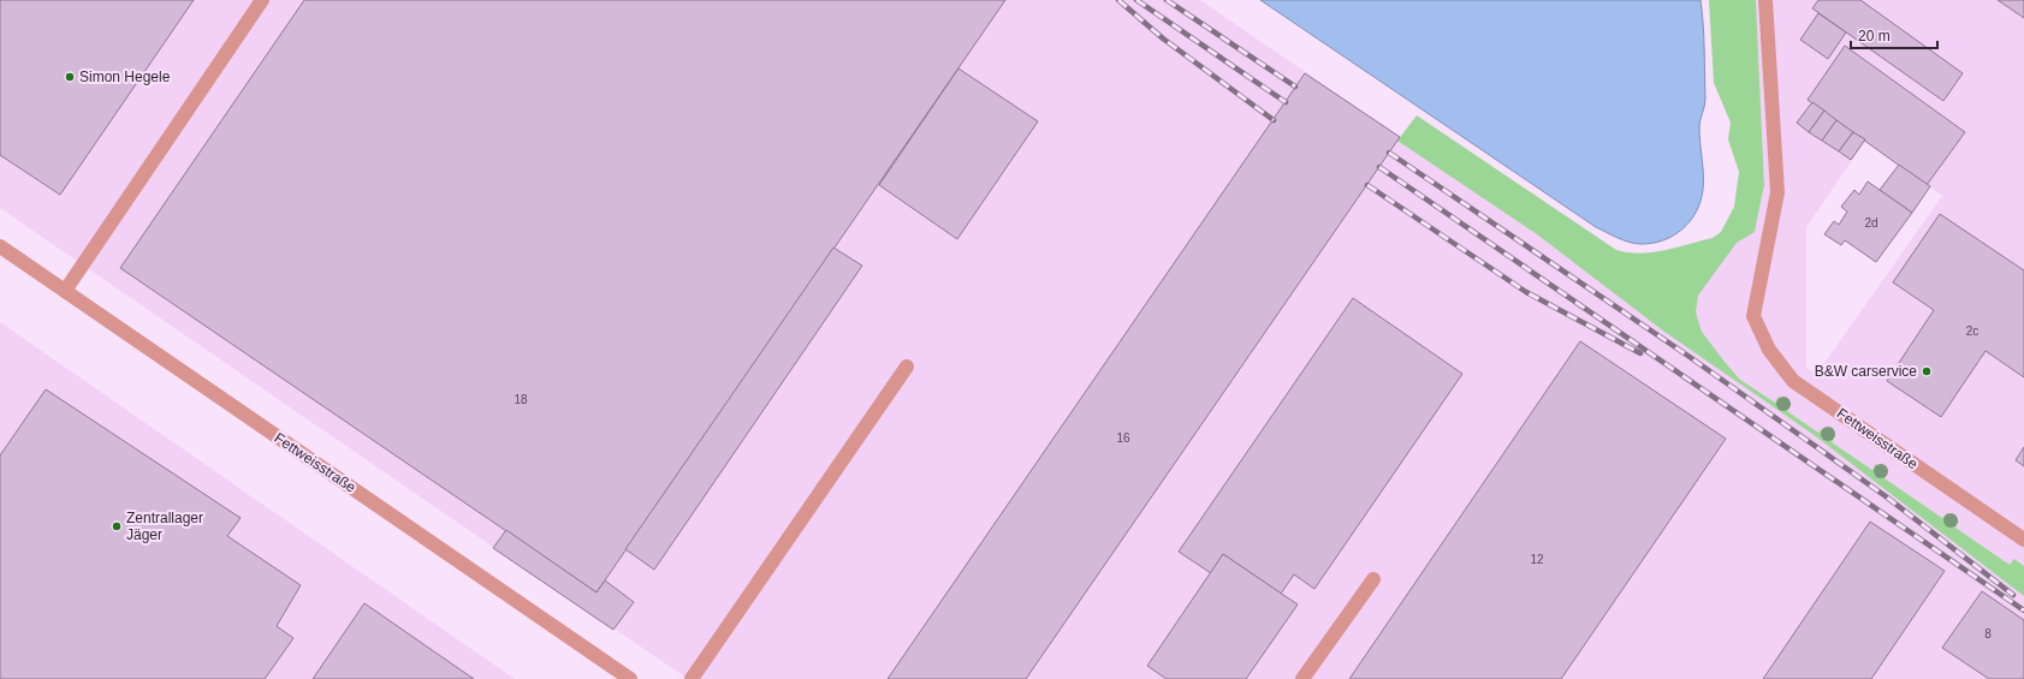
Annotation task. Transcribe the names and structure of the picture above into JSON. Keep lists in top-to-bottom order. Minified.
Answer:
{"streets":{"street":["Fettweisstraße"]},"places":["Simon Hegele","B&W carservice","Zentrallager Jäger"],"house_numbers":["2d","2c","18","16","12","8"],"scale_bar":"20 m"}
